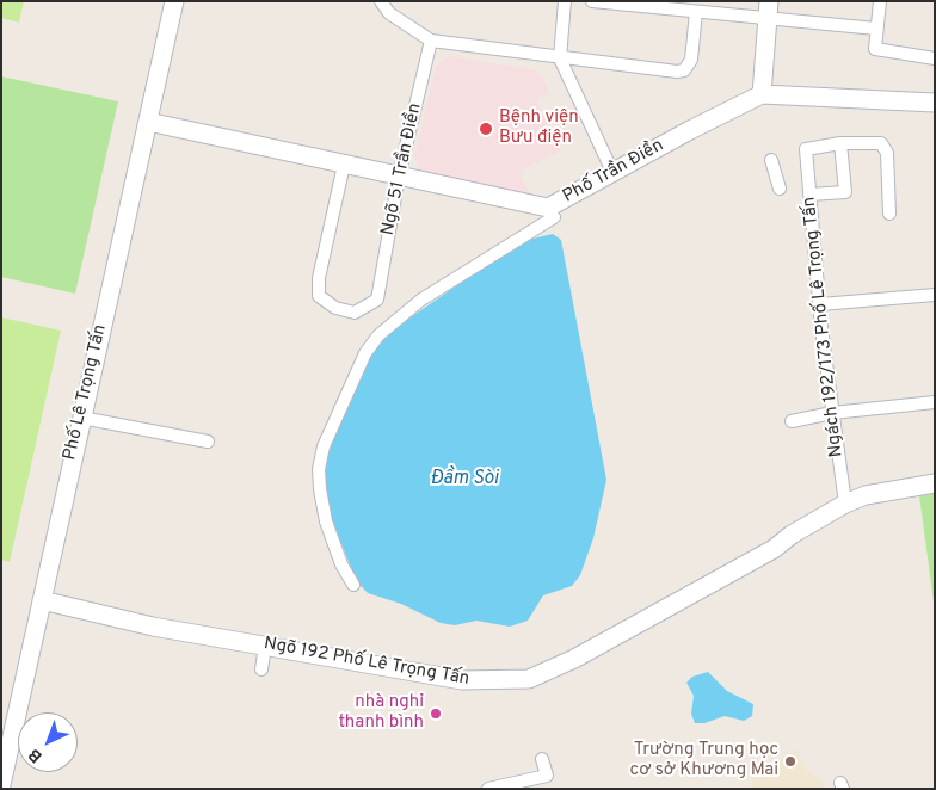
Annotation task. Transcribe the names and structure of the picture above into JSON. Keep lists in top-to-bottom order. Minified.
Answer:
{"streets":{"street":["Ngõ 51 Trần Điền","Phố Trần Điền","Ngách 192/173 Phố Lê Trọng Tấn","Phố Lê Trọng Tấn","Ngõ 192 Phố Lê Trọng Tấn"]},"crossings":[["Ngõ 51 Trần Điền","Phố Trần Điền"],["Phố Trần Điền","Phố Lê Trọng Tấn"],["Ngách 192/173 Phố Lê Trọng Tấn","Ngõ 192 Phố Lê Trọng Tấn"],["Phố Lê Trọng Tấn","Ngõ 192 Phố Lê Trọng Tấn"]],"water":["Đầm Sòi"],"places":["Bệnh viện Bưu điện","nhà nghỉ thanh bình","Trường Trung học cơ sở Khương Mai"],"north":"bottom left"}
